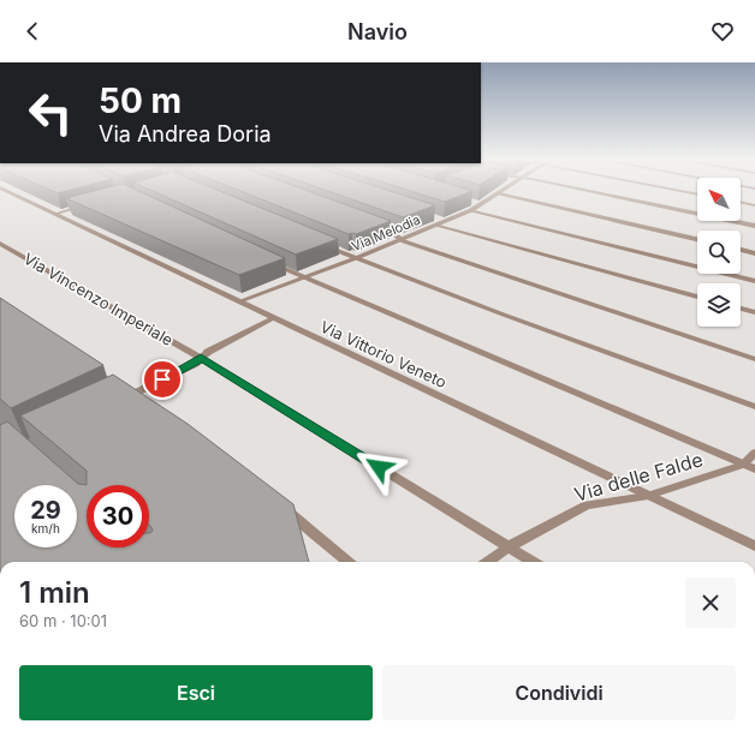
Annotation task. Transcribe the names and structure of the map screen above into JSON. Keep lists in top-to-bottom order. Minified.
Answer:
{"streets":{"street":["Via Melodia","Via Vincenzo Imperiale","Via Vittorio Veneto","Via delle Falde"]},"crossings":[["Via Melodia","Via Vittorio Veneto"],["Via Vincenzo Imperiale","Via delle Falde"],["Via Vittorio Veneto","Via delle Falde"]],"north":"top left","page":{"header":"Navio","turn":["50 m","Via Andrea Doria"],"speed":"29 km/h","limit":"30","heading":["1 min","60 m · 10:01"],"buttons":["Esci","Condividi"]}}
